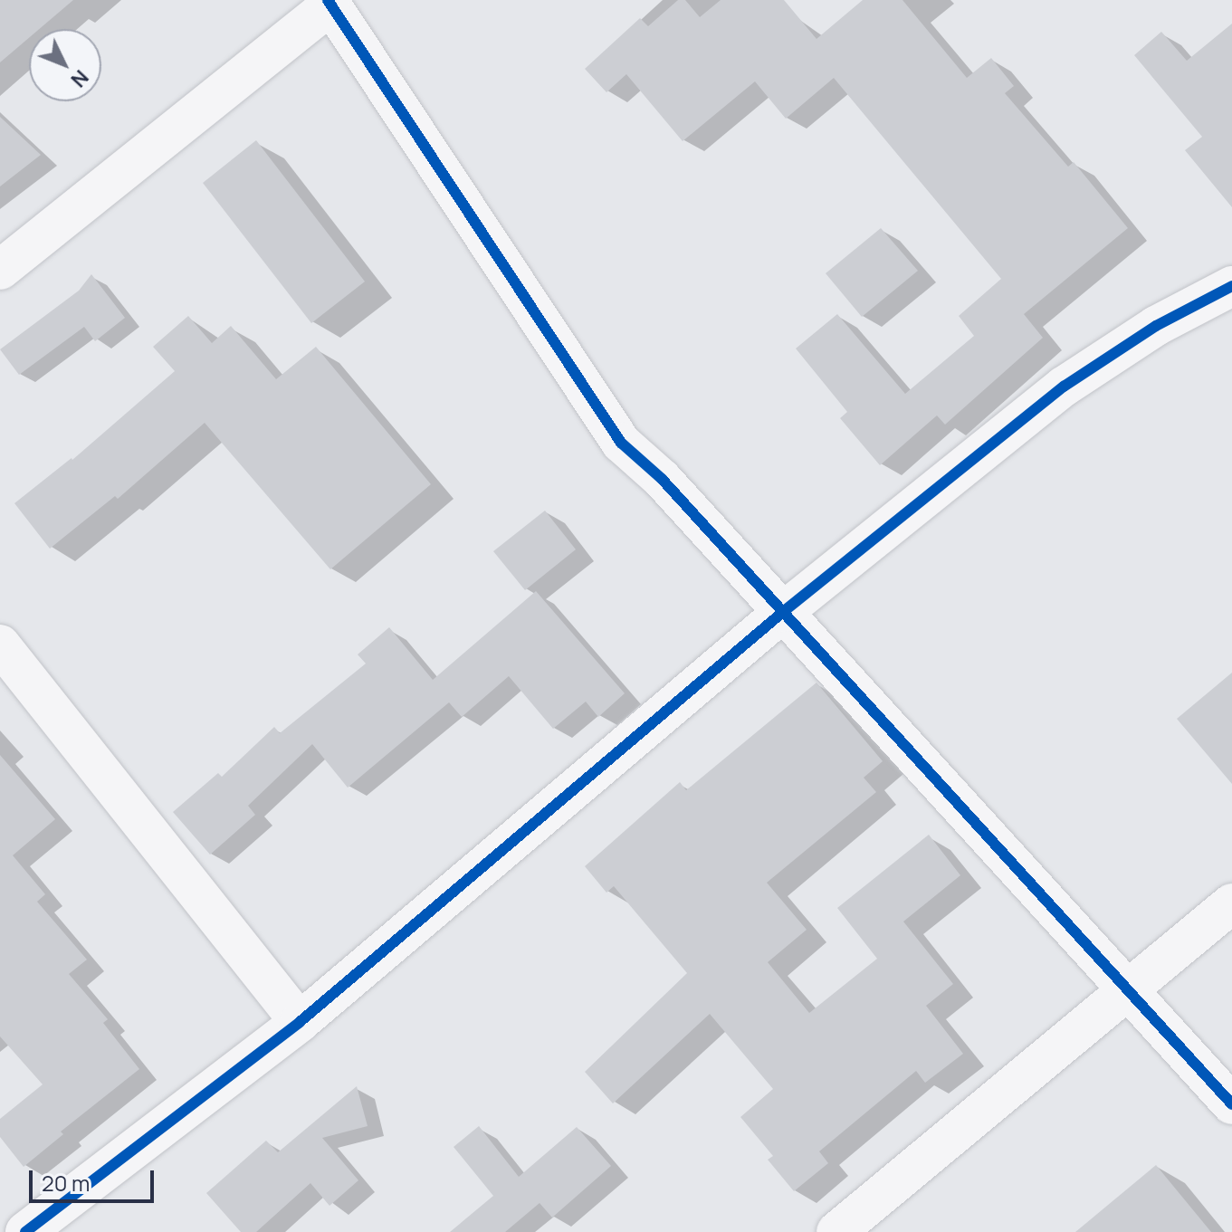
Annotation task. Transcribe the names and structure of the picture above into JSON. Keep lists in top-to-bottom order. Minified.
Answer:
{"scale_bar":"20 m","north":"bottom right"}
